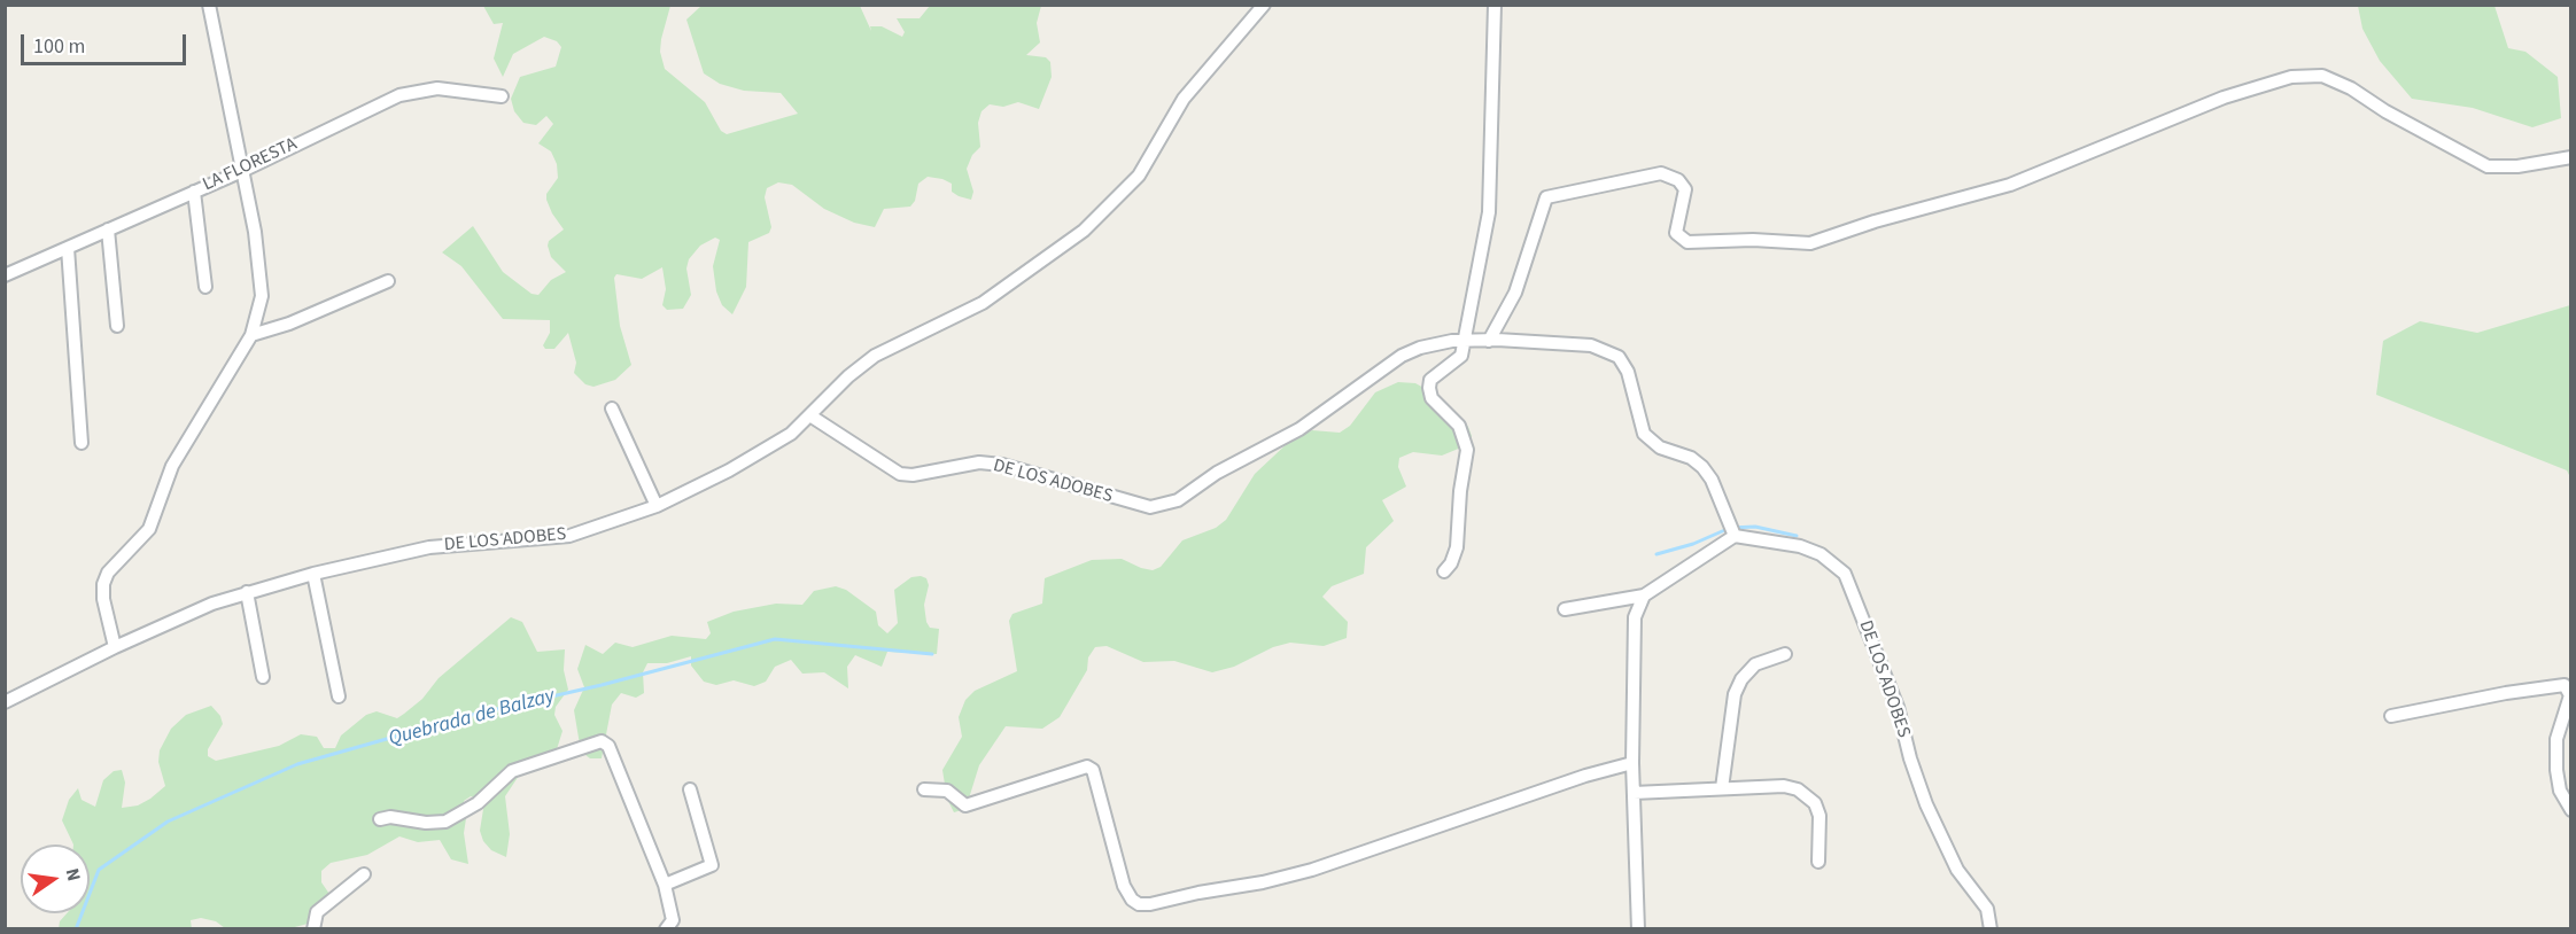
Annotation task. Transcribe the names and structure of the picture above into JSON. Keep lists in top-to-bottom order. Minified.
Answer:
{"streets":{"street":["LA FLORESTA","DE LOS ADOBES"]},"water":["Quebrada de Balzay"],"scale_bar":"100 m","north":"right"}
